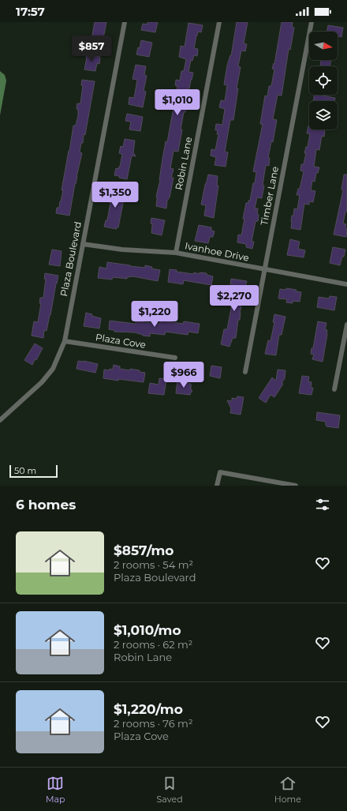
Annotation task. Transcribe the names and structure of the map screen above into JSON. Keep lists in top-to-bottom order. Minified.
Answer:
{"streets":{"street":["Robin Lane","Timber Lane","Ivanhoe Drive","Plaza Boulevard","Plaza Cove"]},"crossings":[["Robin Lane","Ivanhoe Drive"],["Timber Lane","Ivanhoe Drive"],["Ivanhoe Drive","Plaza Boulevard"],["Plaza Boulevard","Plaza Cove"]],"scale_bar":"50 m","north":"right","page":{"status":"17:57","price":["$857","$1,010","$1,350","$2,270","$1,220","$966"],"scale":"50 m","heading":"6 homes","list":[{"name":"$857/mo","note":"2 rooms · 54 m² · Plaza Boulevard"},{"name":"$1,010/mo","note":"2 rooms · 62 m² · Robin Lane"},{"name":"$1,220/mo","note":"2 rooms · 76 m² · Plaza Cove"}],"tabs":["Map","Saved","Home"]}}
